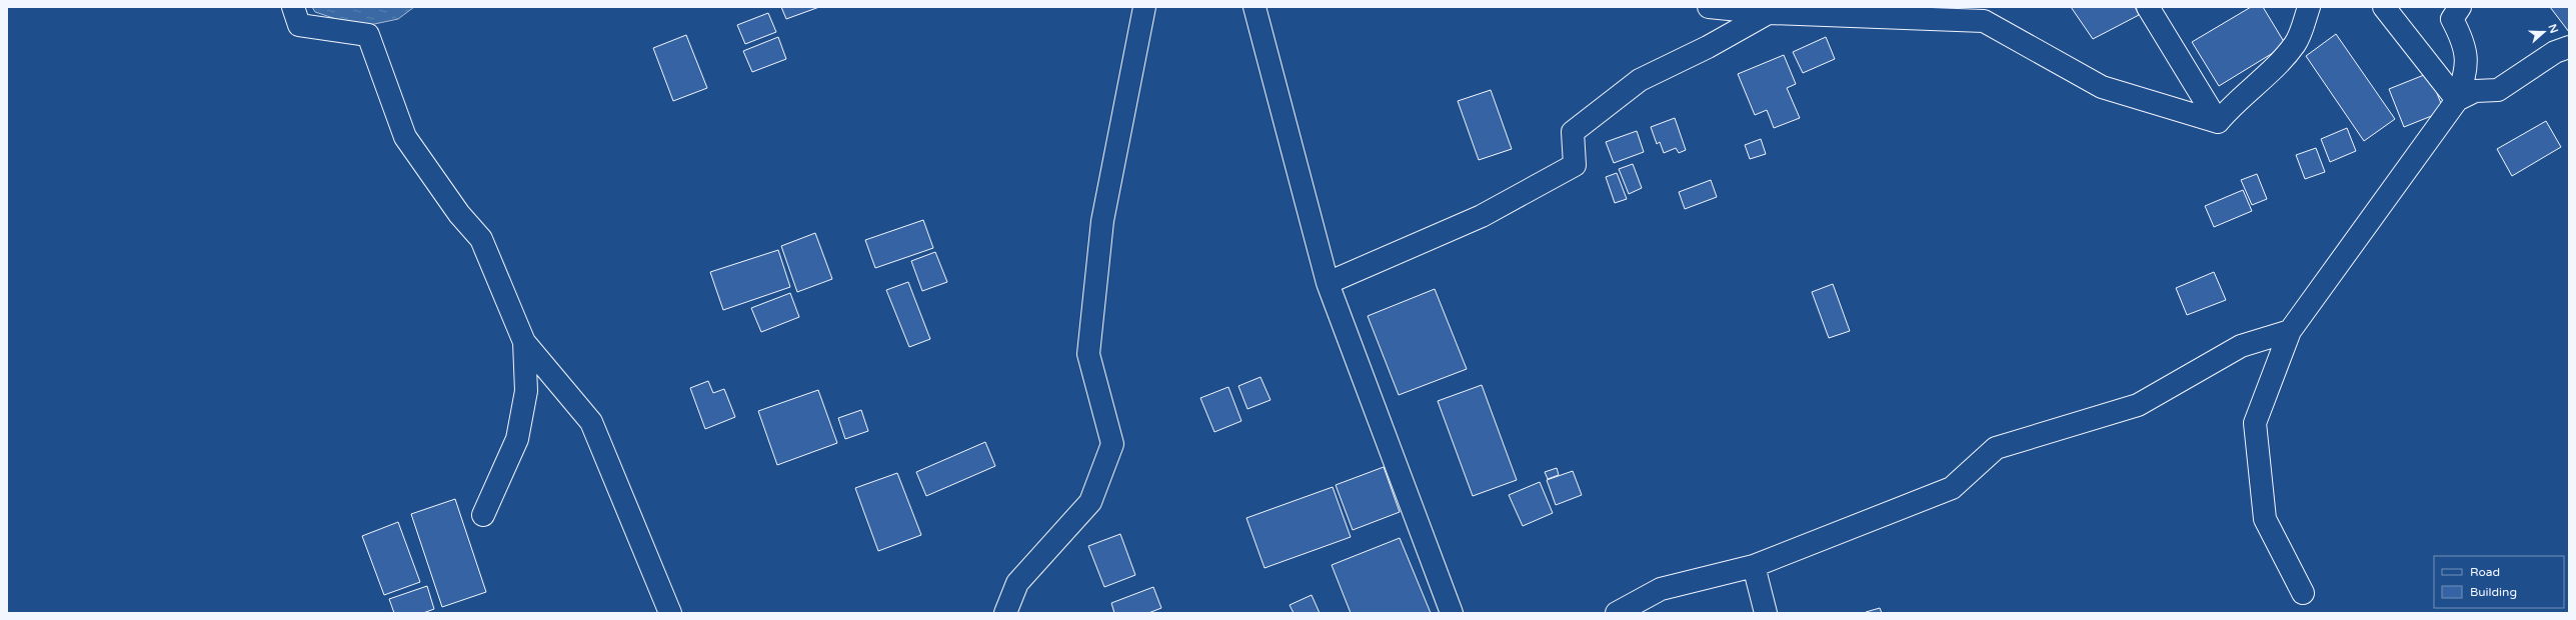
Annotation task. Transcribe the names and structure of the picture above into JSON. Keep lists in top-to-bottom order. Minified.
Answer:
{"legend":["Road","Building"],"north":"right"}
